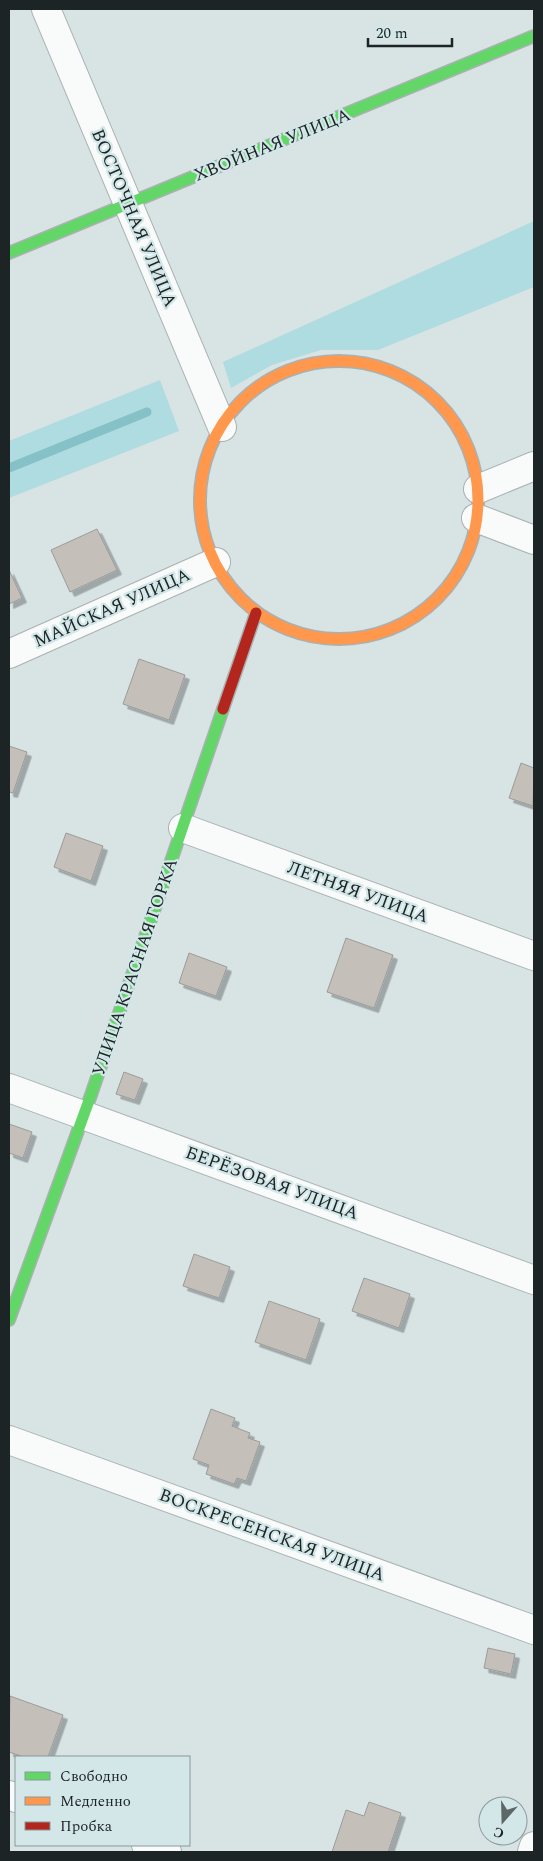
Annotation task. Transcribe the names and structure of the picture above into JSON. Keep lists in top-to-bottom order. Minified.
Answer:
{"streets":{"street":["ХВОЙНАЯ УЛИЦА","ВОСТОЧНАЯ УЛИЦА","МАЙСКАЯ УЛИЦА","ЛЕТНЯЯ УЛИЦА","УЛИЦА КРАСНАЯ ГОРКА","БЕРЁЗОВАЯ УЛИЦА","ВОСКРЕСЕНСКАЯ УЛИЦА"]},"crossings":[["ХВОЙНАЯ УЛИЦА","ВОСТОЧНАЯ УЛИЦА"],["ЛЕТНЯЯ УЛИЦА","УЛИЦА КРАСНАЯ ГОРКА"],["УЛИЦА КРАСНАЯ ГОРКА","БЕРЁЗОВАЯ УЛИЦА"]],"legend":["Свободно","Медленно","Пробка"],"scale_bar":"20 m","north":"bottom"}
